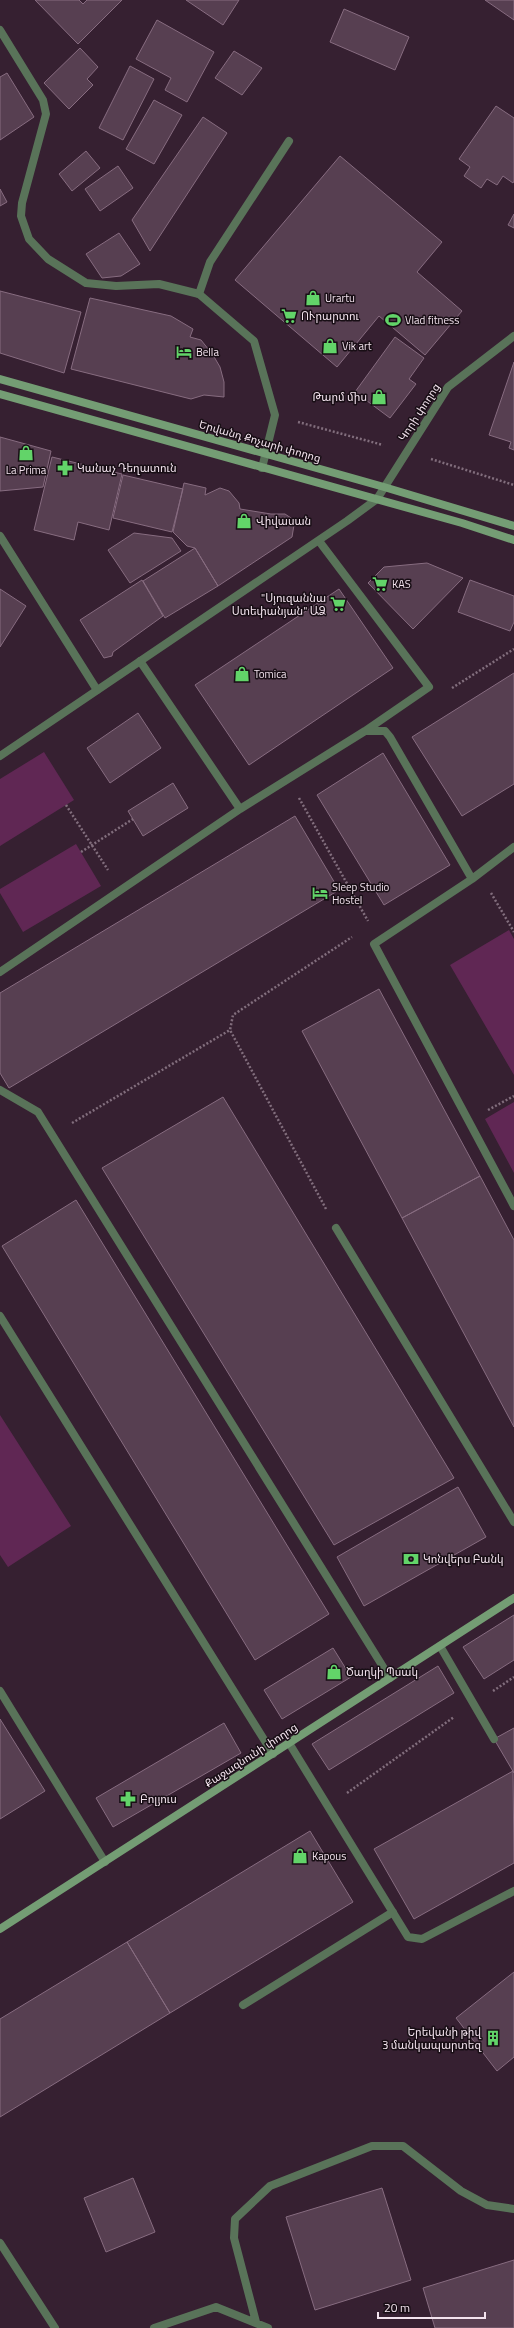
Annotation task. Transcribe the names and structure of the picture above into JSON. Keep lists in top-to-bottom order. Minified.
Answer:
{"streets":{"street":["Կորի փողոց","Երվանդ Քոչարի փողոց","Քաջազնունի փողոց"]},"crossings":[["Կորի փողոց","Երվանդ Քոչարի փողոց"]],"places":{"shop":["Urartu","Vik art","Թարմ միս","La Prima","Վիվասան","Tomica","Ծաղկի Պսակ","Kapous"],"supermarket":["ՈՒրարտու","KAS","\"Սյուզաննա Ստեփանյան\" ԱՁ"],"sports":["Vlad fitness"],"hotel":["Bella","Sleep Studio Hostel"],"pharmacy":["Կանաչ Դեղատուն","Բոլյուս"],"bank":["Կոնվերս Բանկ"],"building":["Երեվանի թիվ 3 մանկապարտեզ"]},"scale_bar":"20 m"}
